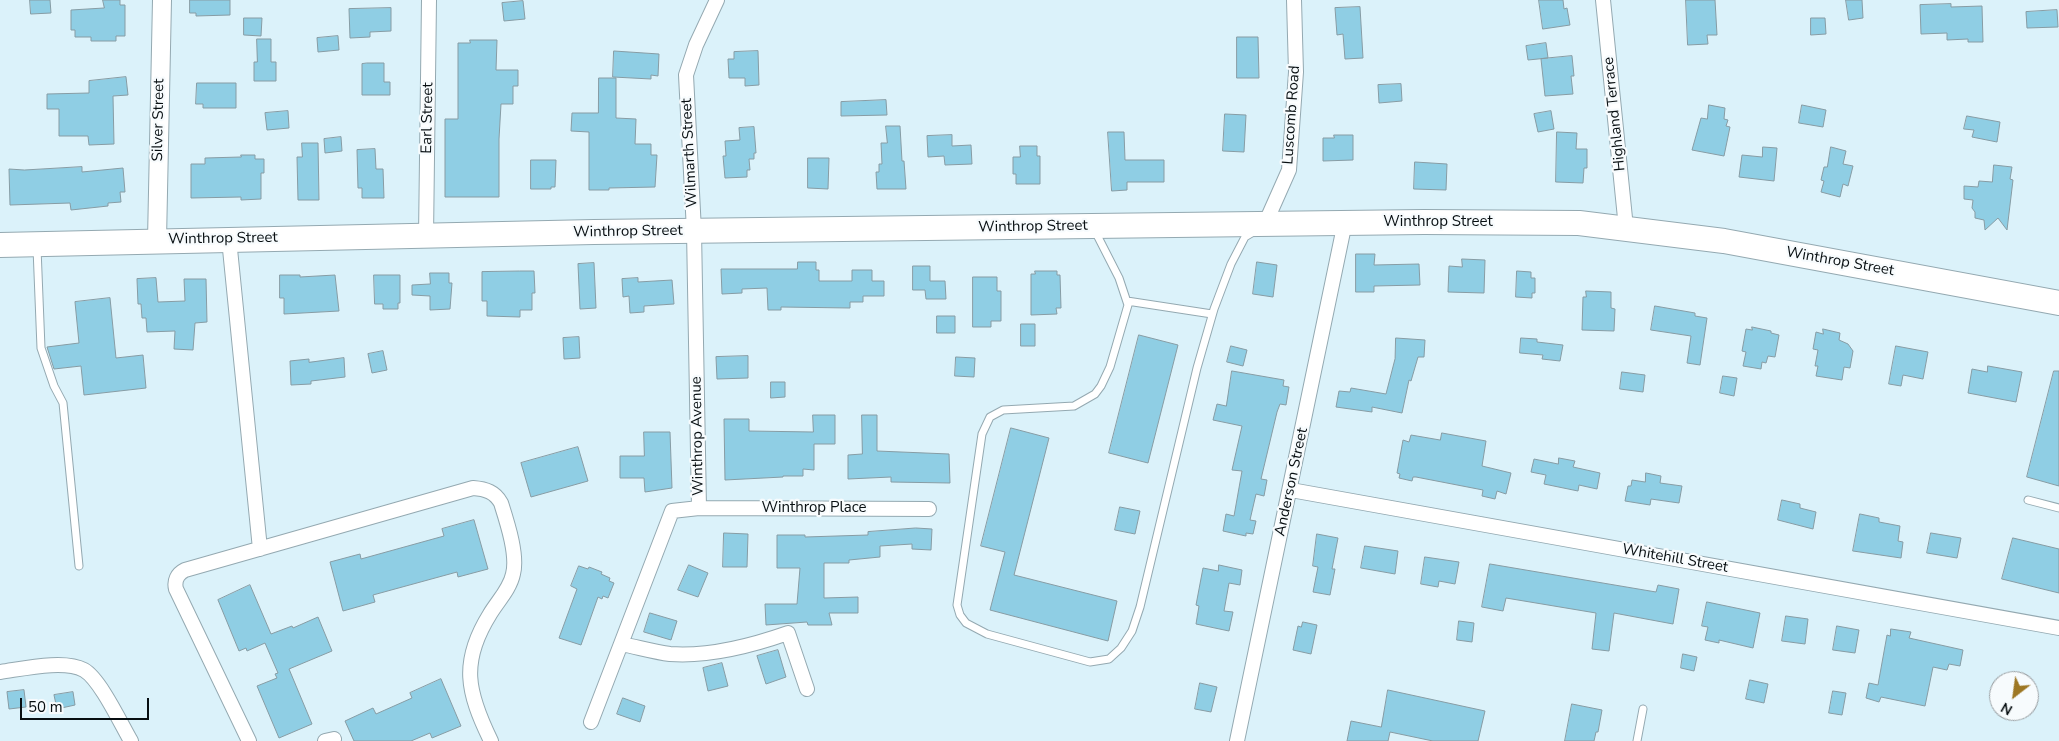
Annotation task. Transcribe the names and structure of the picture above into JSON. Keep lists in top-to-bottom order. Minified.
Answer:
{"streets":{"highway":["Winthrop Street"],"street":["Highland Terrace","Luscomb Road","Earl Street","Silver Street","Wilmarth Street","Winthrop Avenue","Anderson Street","Winthrop Place","Whitehill Street"]},"crossings":[["Highland Terrace","Winthrop Street"],["Luscomb Road","Winthrop Street"],["Earl Street","Winthrop Street"],["Silver Street","Winthrop Street"],["Wilmarth Street","Winthrop Street"],["Wilmarth Street","Winthrop Avenue"],["Winthrop Street","Winthrop Avenue"],["Winthrop Street","Anderson Street"],["Winthrop Avenue","Winthrop Place"],["Anderson Street","Whitehill Street"]],"scale_bar":"50 m","north":"bottom left"}
